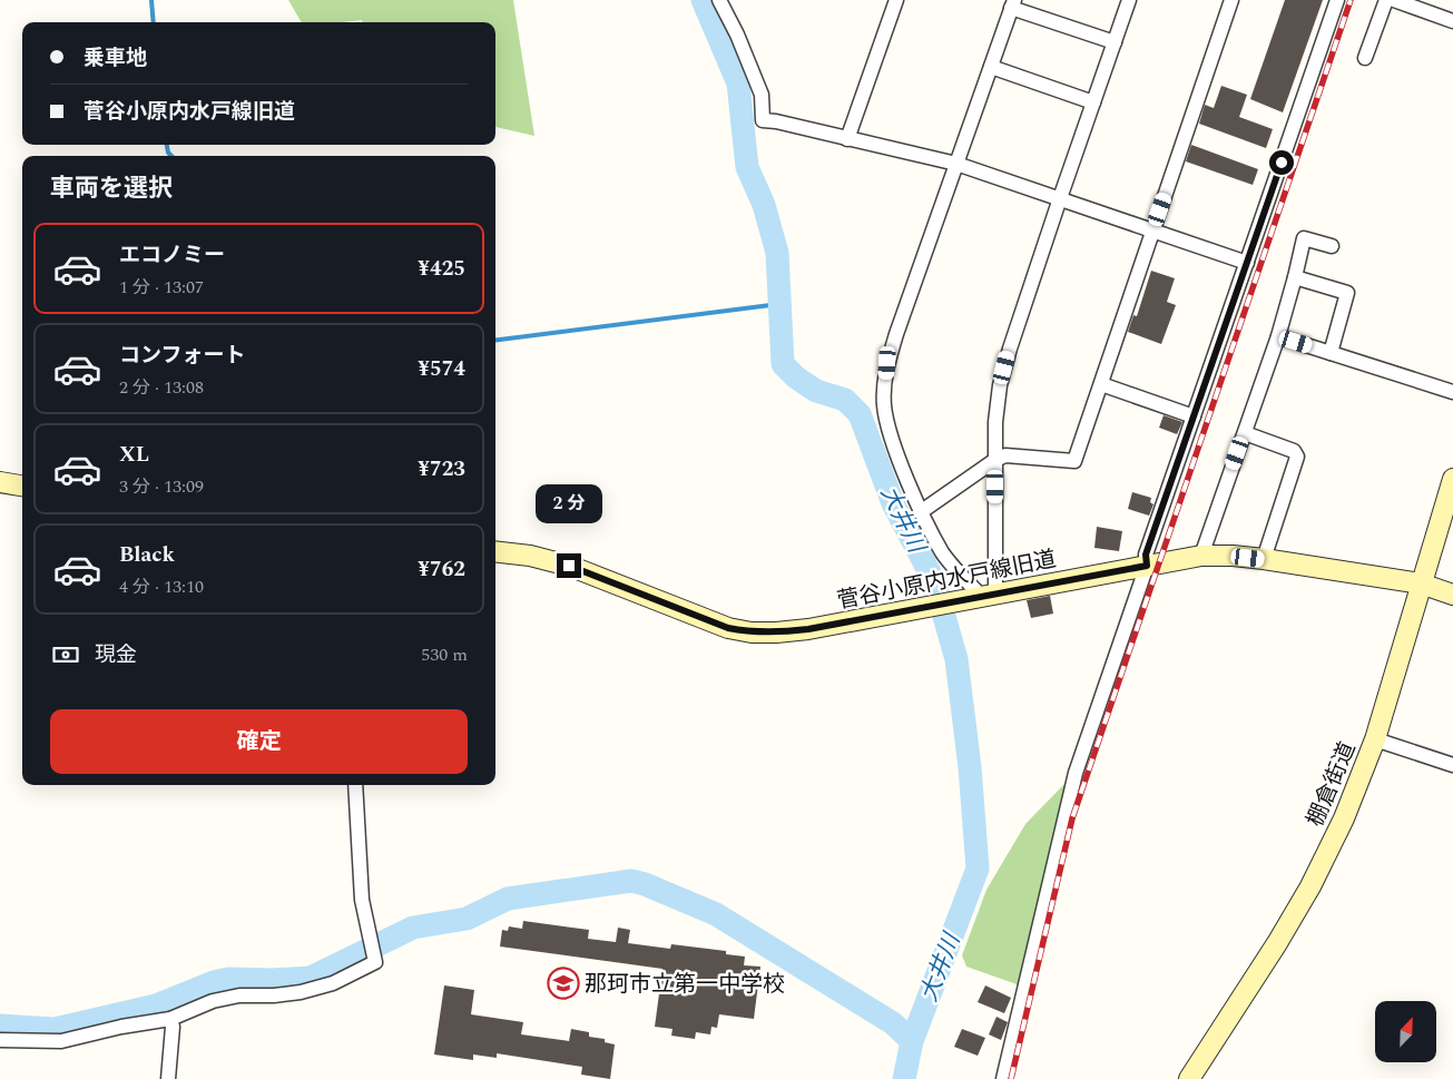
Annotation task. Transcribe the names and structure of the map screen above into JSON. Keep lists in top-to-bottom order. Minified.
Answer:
{"streets":{"street":["菅谷小原内水戸線旧道","棚倉街道"]},"crossings":[["菅谷小原内水戸線旧道","棚倉街道"]],"water":["大井川"],"places":{"school or university":["那珂市立第一中学校"]},"north":"top right","page":{"banner":["乗車地","菅谷小原内水戸線旧道"],"heading":"車両を選択","list":[{"name":"エコノミー","note":"1 分 · 13:07","value":"¥425"},{"name":"コンフォート","note":"2 分 · 13:08","value":"¥574"},{"name":"XL","note":"3 分 · 13:09","value":"¥723"},{"name":"Black","note":"4 分 · 13:10","value":"¥762"}],"bubble":"2 分","pay":["現金","530 m"],"buttons":"確定"}}
